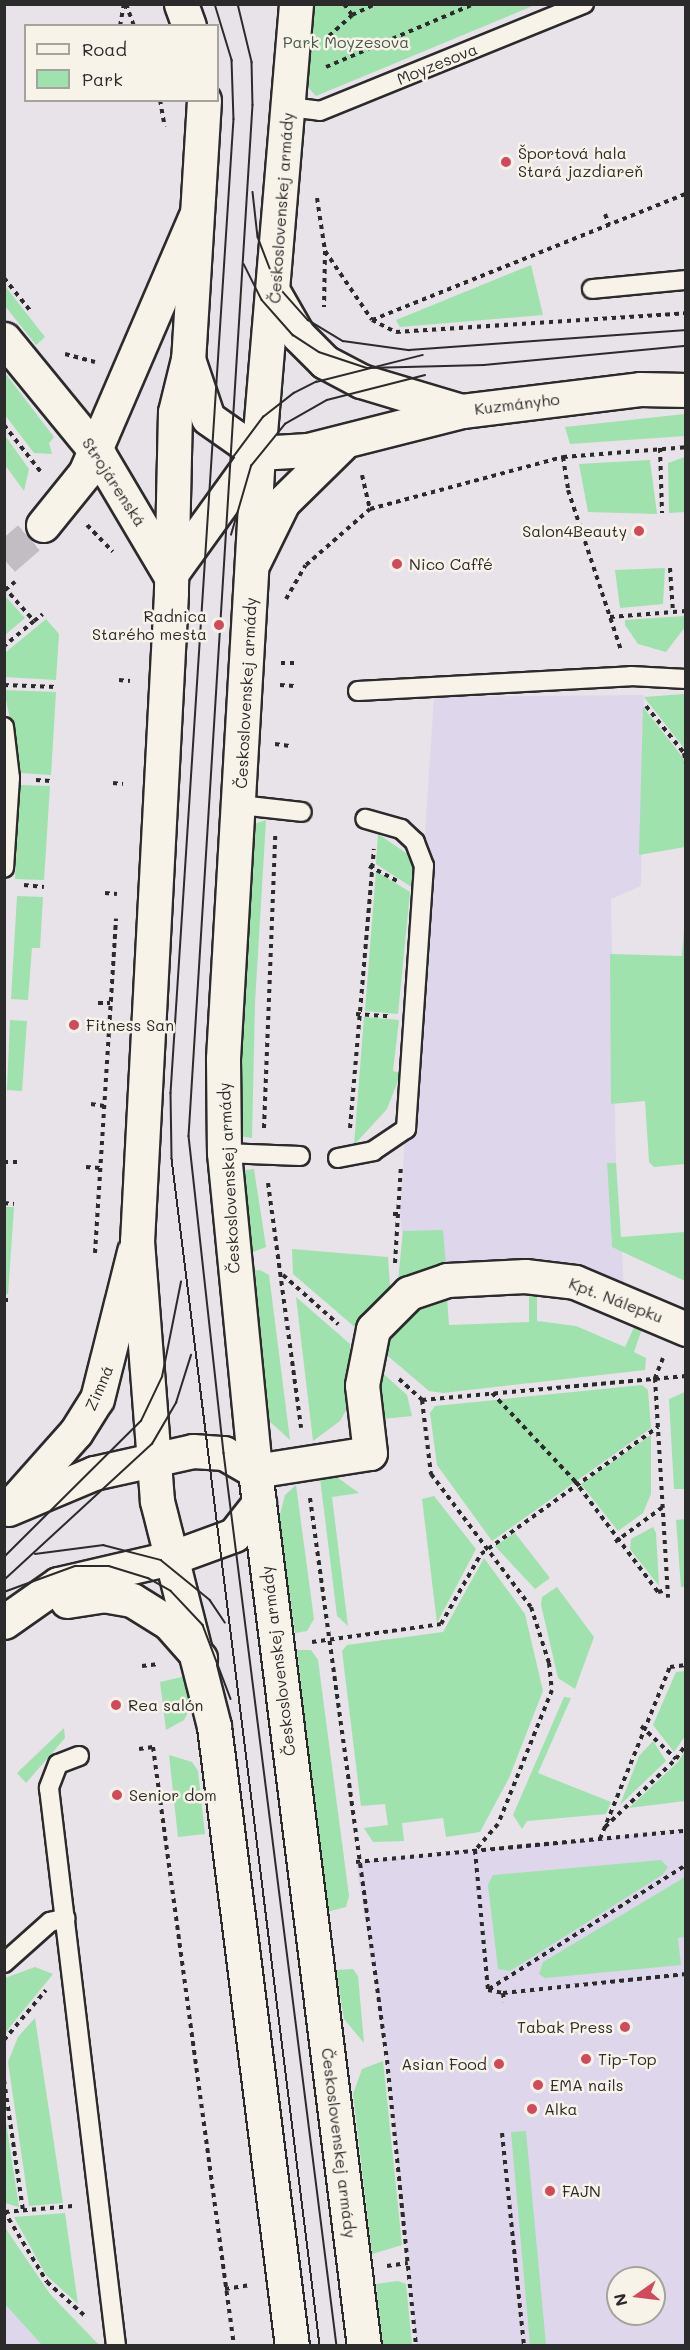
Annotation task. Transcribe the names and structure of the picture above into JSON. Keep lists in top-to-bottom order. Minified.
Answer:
{"streets":{"street":["Československej armády","Kuzmányho","Strojárenská","Kpt. Nálepku","Zimná"],"lane":["Moyzesova"]},"crossings":[["Moyzesova","Československej armády"],["Československej armády","Kuzmányho"],["Československej armády","Kpt. Nálepku"],["Československej armády","Zimná"],["Kpt. Nálepku","Zimná"]],"parks":["Park Moyzesova"],"places":["Športová hala Stará jazdiareň","Salon4Beauty","Nico Caffé","Radnica Starého mesta","Fitness San","Rea salón","Senior dom","Tabak Press","Tip-Top","Asian Food","EMA nails","Alka","FAJN"],"legend":["Road","Park"],"north":"left"}
